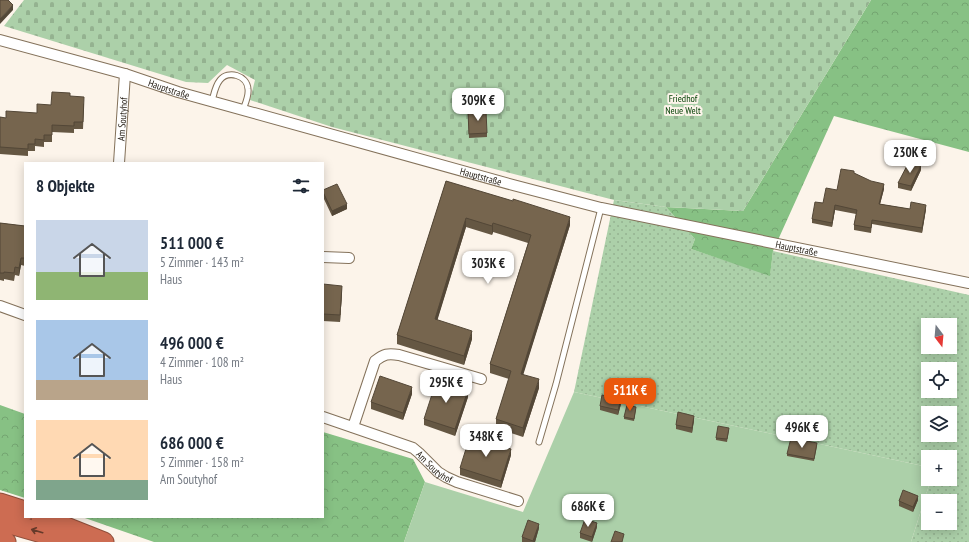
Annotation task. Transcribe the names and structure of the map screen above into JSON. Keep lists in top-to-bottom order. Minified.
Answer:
{"streets":{"street":["Hauptstraße","Am Soutyhof"]},"crossings":[["Hauptstraße","Am Soutyhof"]],"parks":["Friedhof Neue Welt"],"north":"bottom","page":{"price":["309K €","230K €","303K €","295K €","511K €","496K €","348K €","686K €"],"heading":"8 Objekte","list":[{"name":"511 000 €","note":"5 Zimmer · 143 m² · Haus"},{"name":"496 000 €","note":"4 Zimmer · 108 m² · Haus"},{"name":"686 000 €","note":"5 Zimmer · 158 m² · Am Soutyhof"}],"map_buttons":["+","−"]}}
